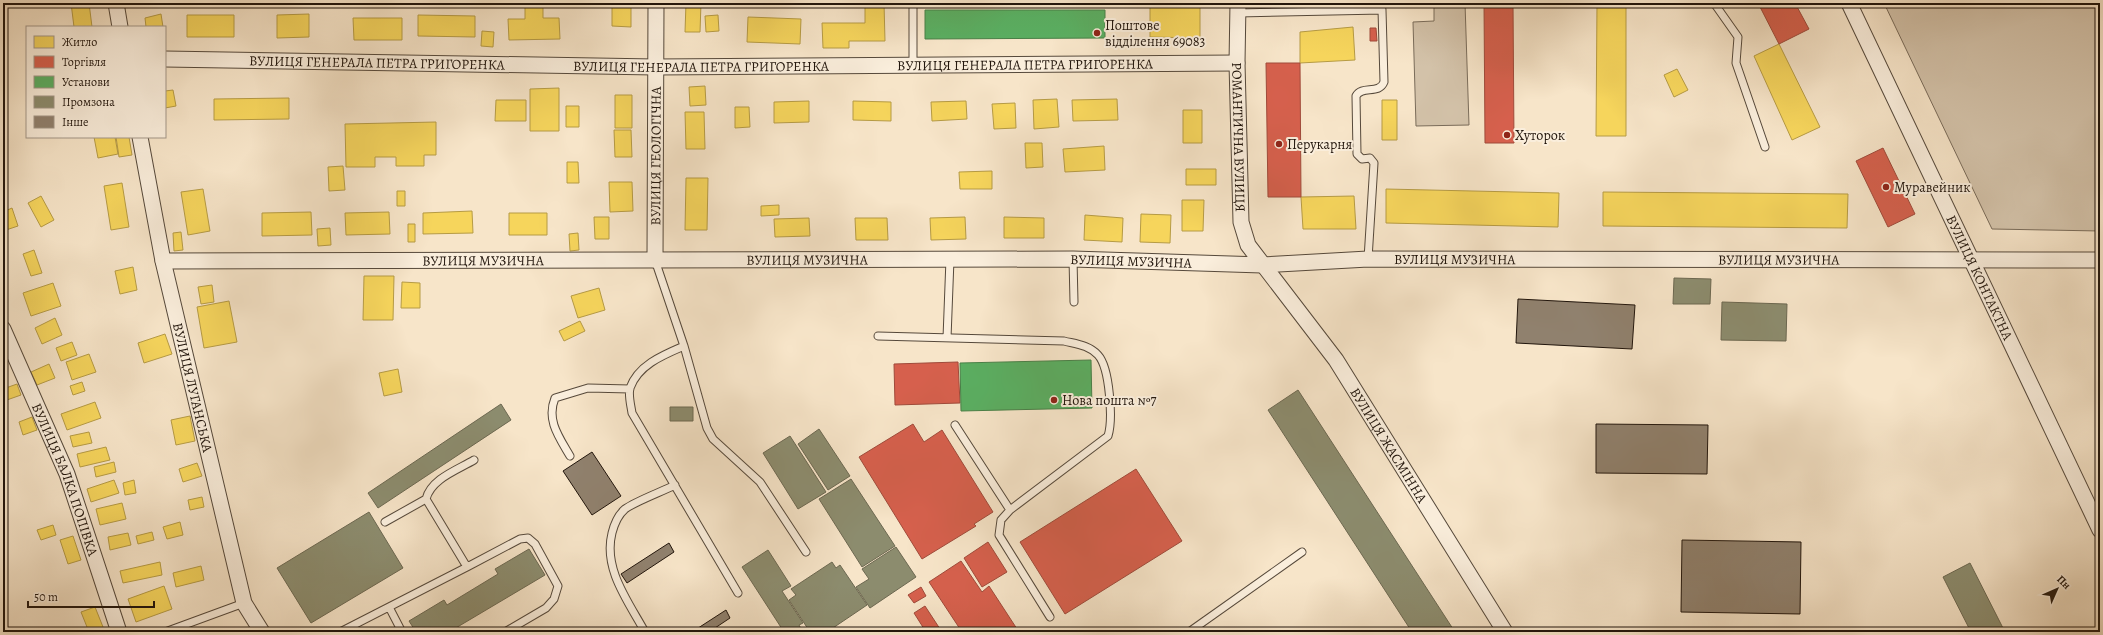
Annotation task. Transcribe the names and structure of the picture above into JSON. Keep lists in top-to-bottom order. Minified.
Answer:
{"streets":{"street":["ВУЛИЦЯ ГЕНЕРАЛА ПЕТРА ГРИГОРЕНКА","РОМАНТИЧНА ВУЛИЦЯ","ВУЛИЦЯ ГЕОЛОГІЧНА","ВУЛИЦЯ МУЗИЧНА","ВУЛИЦЯ КОНТАКТНА","ВУЛИЦЯ ЛУГАНСЬКА","ВУЛИЦЯ ЖАСМІННА","ВУЛИЦЯ БАЛКА ПОПІВКА"]},"crossings":[["ВУЛИЦЯ ГЕНЕРАЛА ПЕТРА ГРИГОРЕНКА","РОМАНТИЧНА ВУЛИЦЯ"],["ВУЛИЦЯ ГЕНЕРАЛА ПЕТРА ГРИГОРЕНКА","ВУЛИЦЯ ГЕОЛОГІЧНА"],["РОМАНТИЧНА ВУЛИЦЯ","ВУЛИЦЯ МУЗИЧНА"],["РОМАНТИЧНА ВУЛИЦЯ","ВУЛИЦЯ ЖАСМІННА"],["ВУЛИЦЯ ГЕОЛОГІЧНА","ВУЛИЦЯ МУЗИЧНА"],["ВУЛИЦЯ МУЗИЧНА","ВУЛИЦЯ КОНТАКТНА"],["ВУЛИЦЯ МУЗИЧНА","ВУЛИЦЯ ЛУГАНСЬКА"],["ВУЛИЦЯ МУЗИЧНА","ВУЛИЦЯ ЖАСМІННА"]],"places":["Поштове відділення 69083","Хуторок","Перукарня","Муравейник","Нова пошта №7"],"legend":["Житло","Торгівля","Установи","Промзона","Інше"],"scale_bar":"50 m","north":"top right"}
